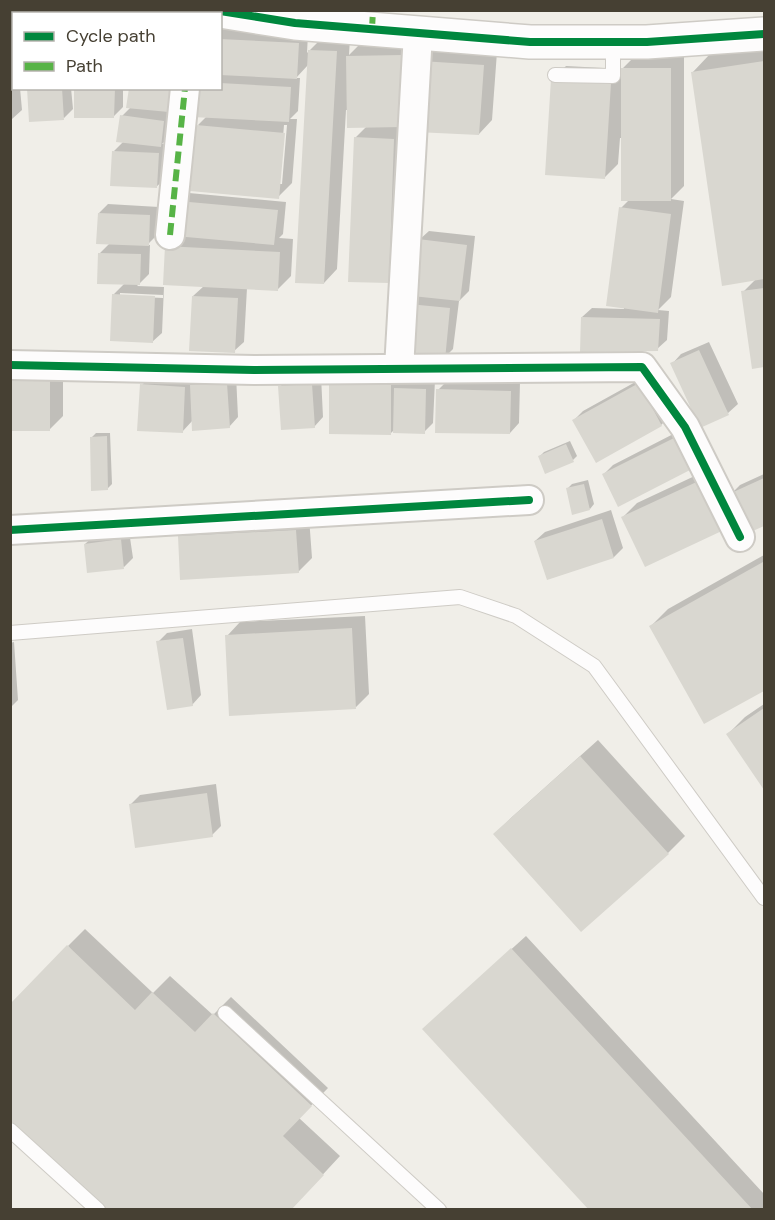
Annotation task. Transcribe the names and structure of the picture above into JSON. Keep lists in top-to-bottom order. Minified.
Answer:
{"legend":["Cycle path","Path"]}
